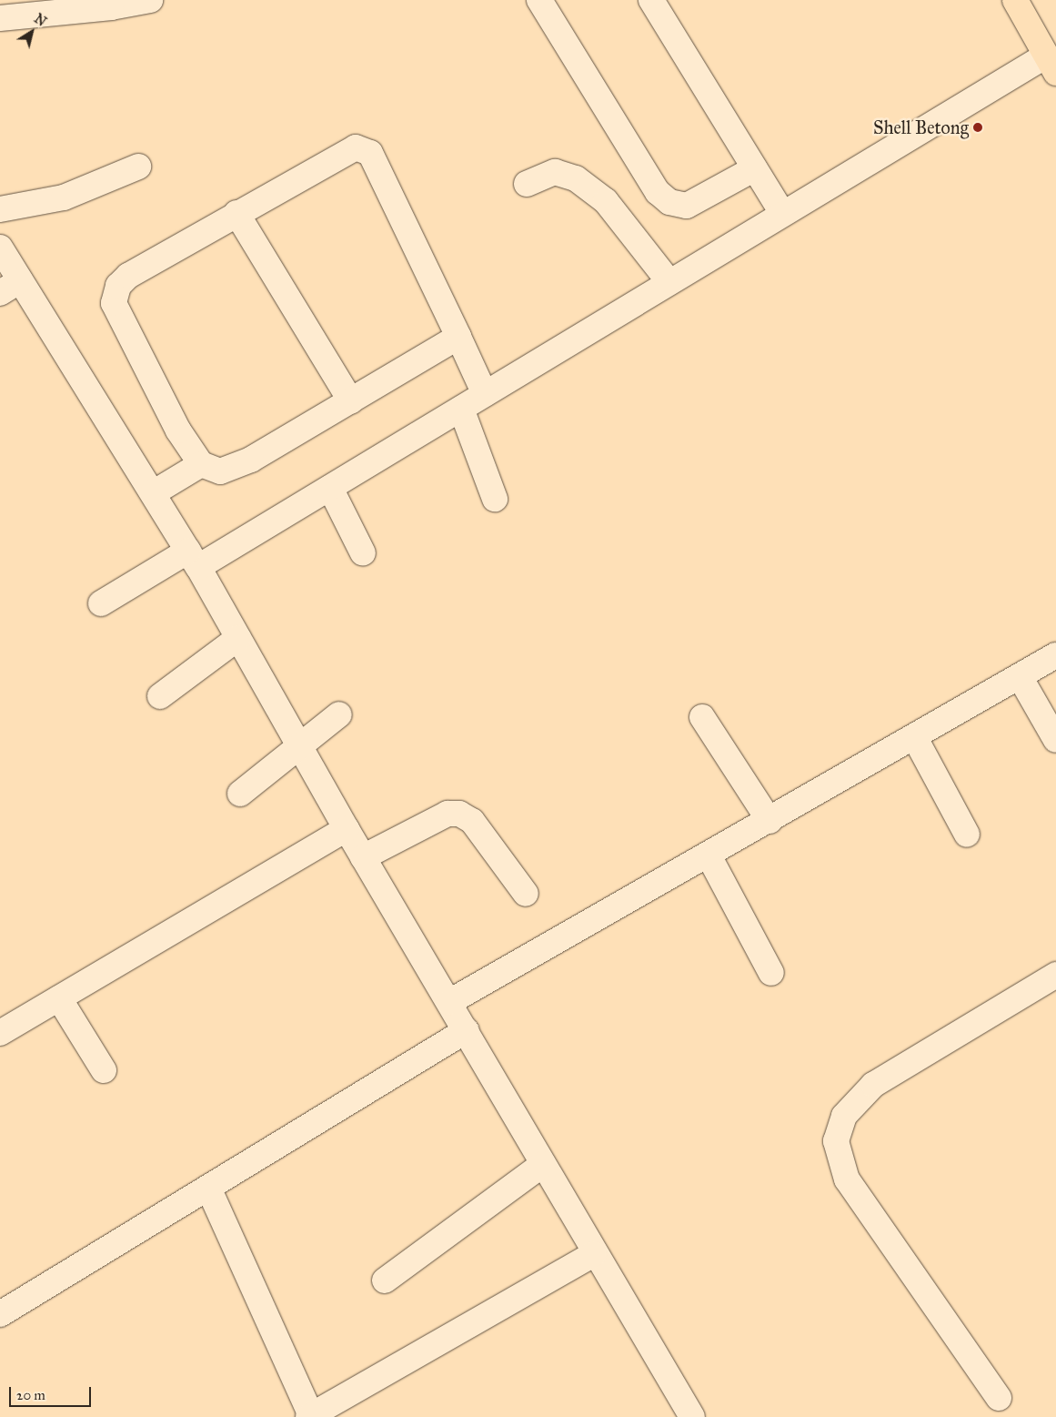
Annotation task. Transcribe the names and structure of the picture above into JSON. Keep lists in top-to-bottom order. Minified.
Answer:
{"places":["Shell Betong"],"scale_bar":"20 m","north":"top right"}
